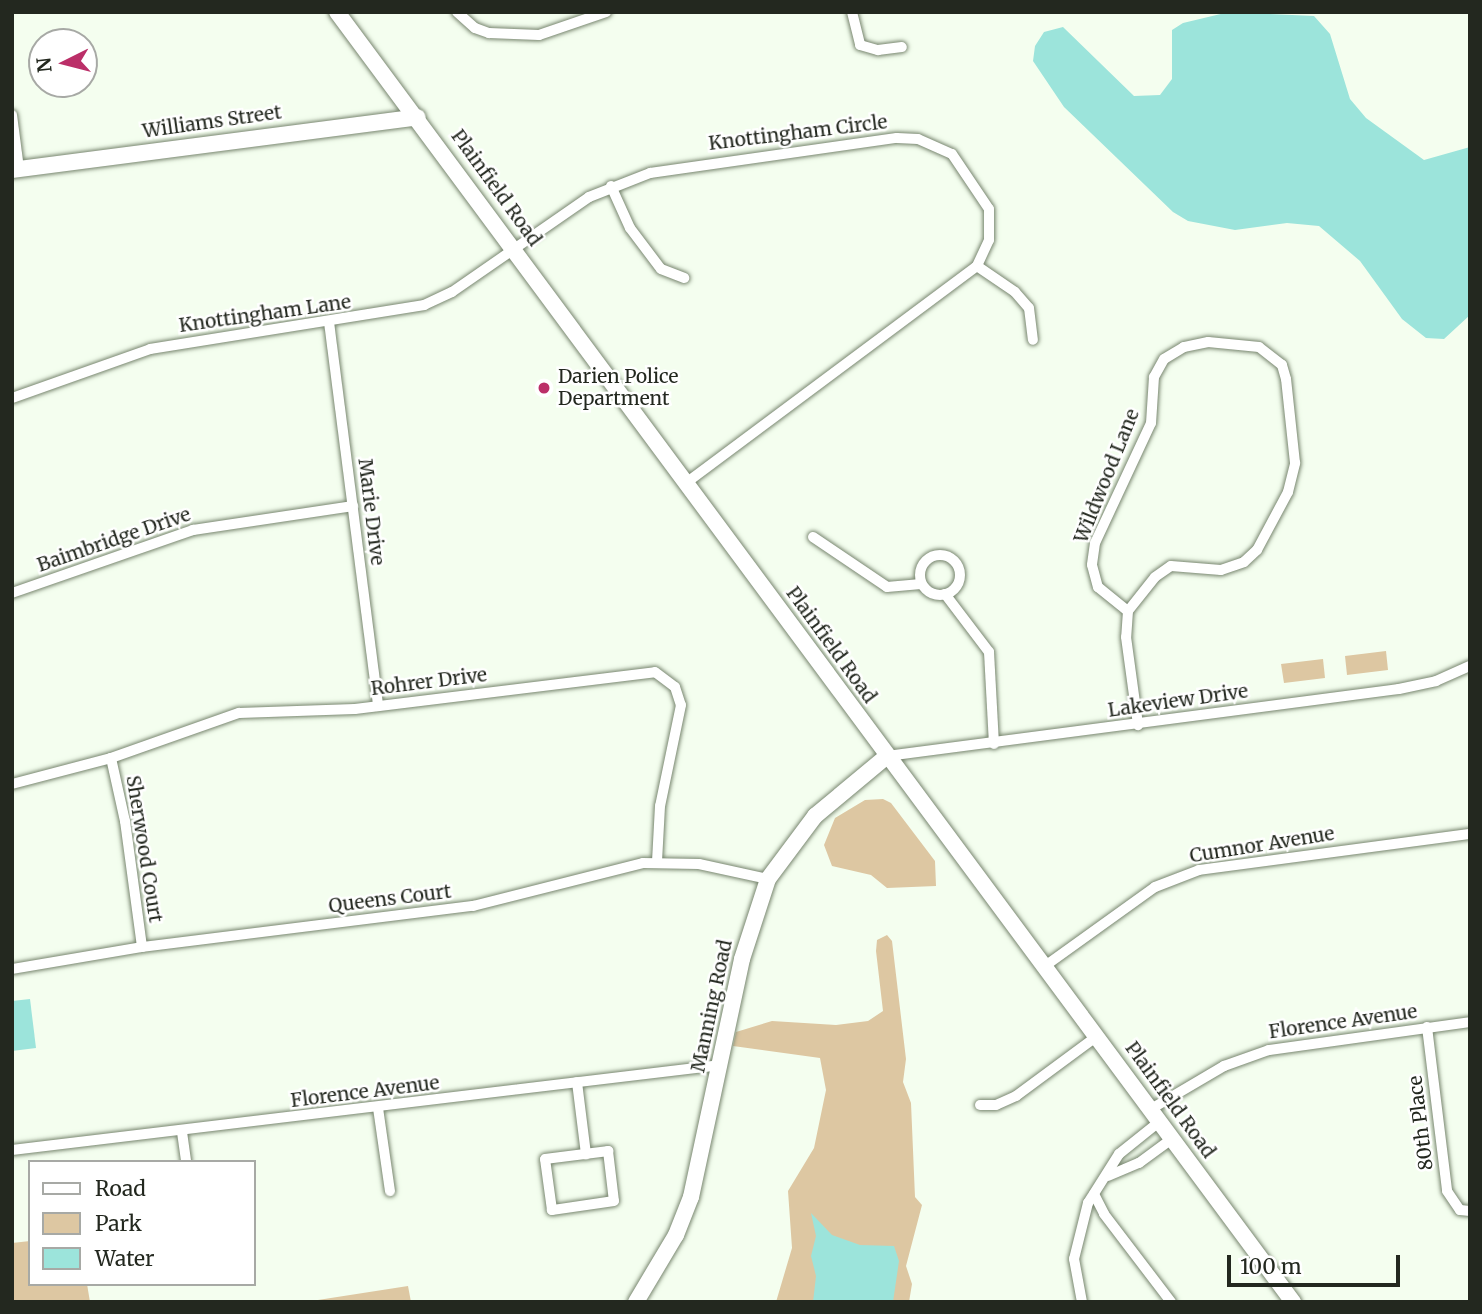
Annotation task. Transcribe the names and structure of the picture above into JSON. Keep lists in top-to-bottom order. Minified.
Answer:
{"streets":{"main road":["Williams Street","Plainfield Road","Manning Road"],"street":["Knottingham Circle","Knottingham Lane","Wildwood Lane","Marie Drive","Baimbridge Drive","Rohrer Drive","Lakeview Drive","Cumnor Avenue","Sherwood Court","Queens Court","Florence Avenue","80th Place"]},"crossings":[["Williams Street","Plainfield Road"],["Knottingham Circle","Plainfield Road"],["Knottingham Circle","Knottingham Lane"],["Plainfield Road","Knottingham Lane"],["Plainfield Road","Lakeview Drive"],["Plainfield Road","Cumnor Avenue"],["Plainfield Road","Manning Road"],["Plainfield Road","Florence Avenue"],["Knottingham Lane","Marie Drive"],["Marie Drive","Baimbridge Drive"],["Marie Drive","Rohrer Drive"],["Rohrer Drive","Sherwood Court"],["Rohrer Drive","Queens Court"],["Lakeview Drive","Manning Road"],["Sherwood Court","Queens Court"],["Queens Court","Manning Road"],["Manning Road","Florence Avenue"],["Florence Avenue","80th Place"]],"places":["Darien Police Department"],"legend":["Road","Park","Water"],"scale_bar":"100 m","north":"left"}
